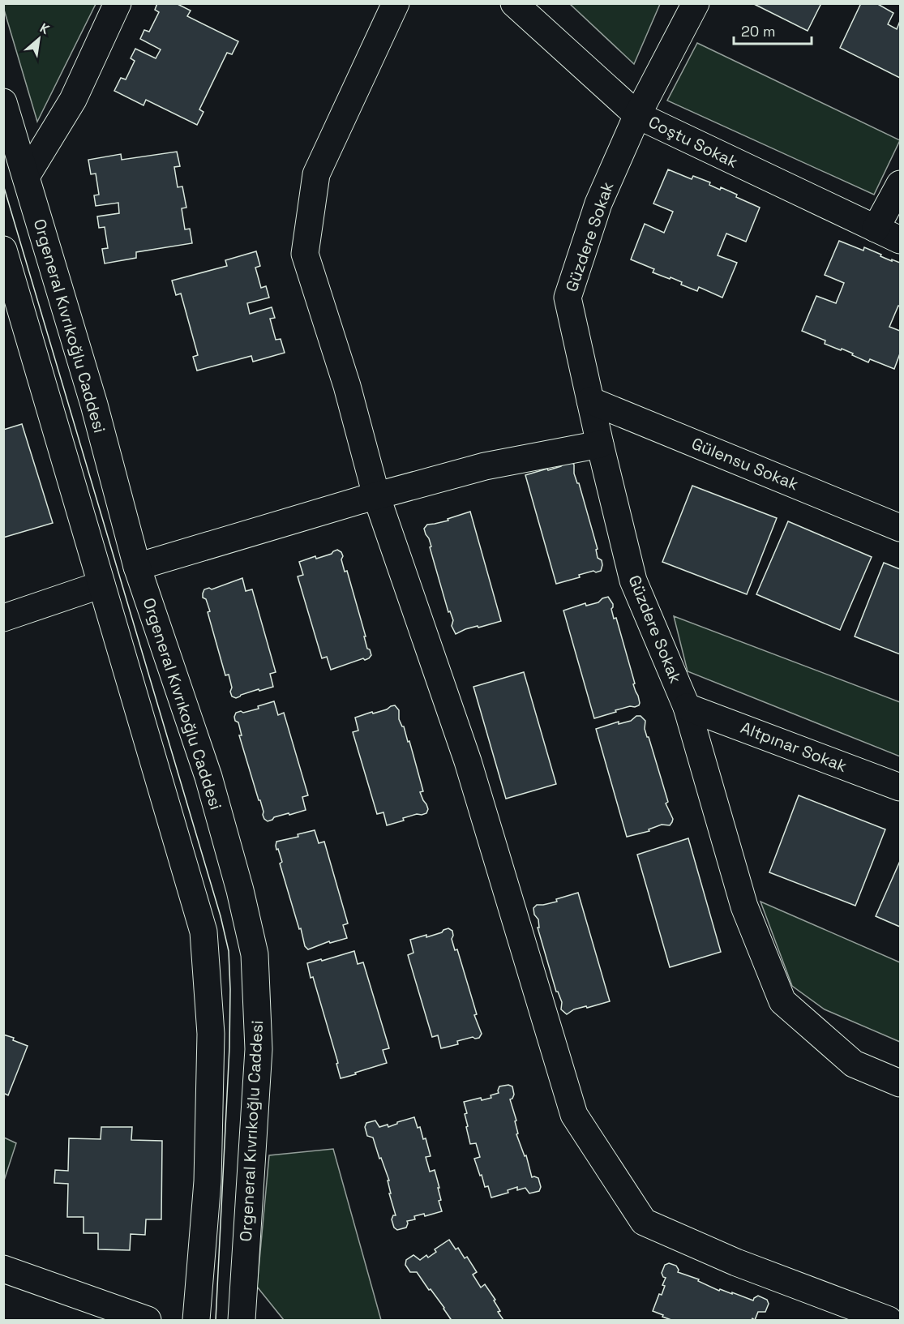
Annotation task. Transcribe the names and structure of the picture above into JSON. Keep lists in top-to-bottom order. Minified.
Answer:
{"streets":{"street":["Coştu Sokak","Güzdere Sokak","Orgeneral Kıvrıkoğlu Caddesi","Gülensu Sokak","Altpınar Sokak"]},"crossings":[["Coştu Sokak","Güzdere Sokak"],["Güzdere Sokak","Gülensu Sokak"],["Güzdere Sokak","Altpınar Sokak"]],"scale_bar":"20 m","north":"top right"}
